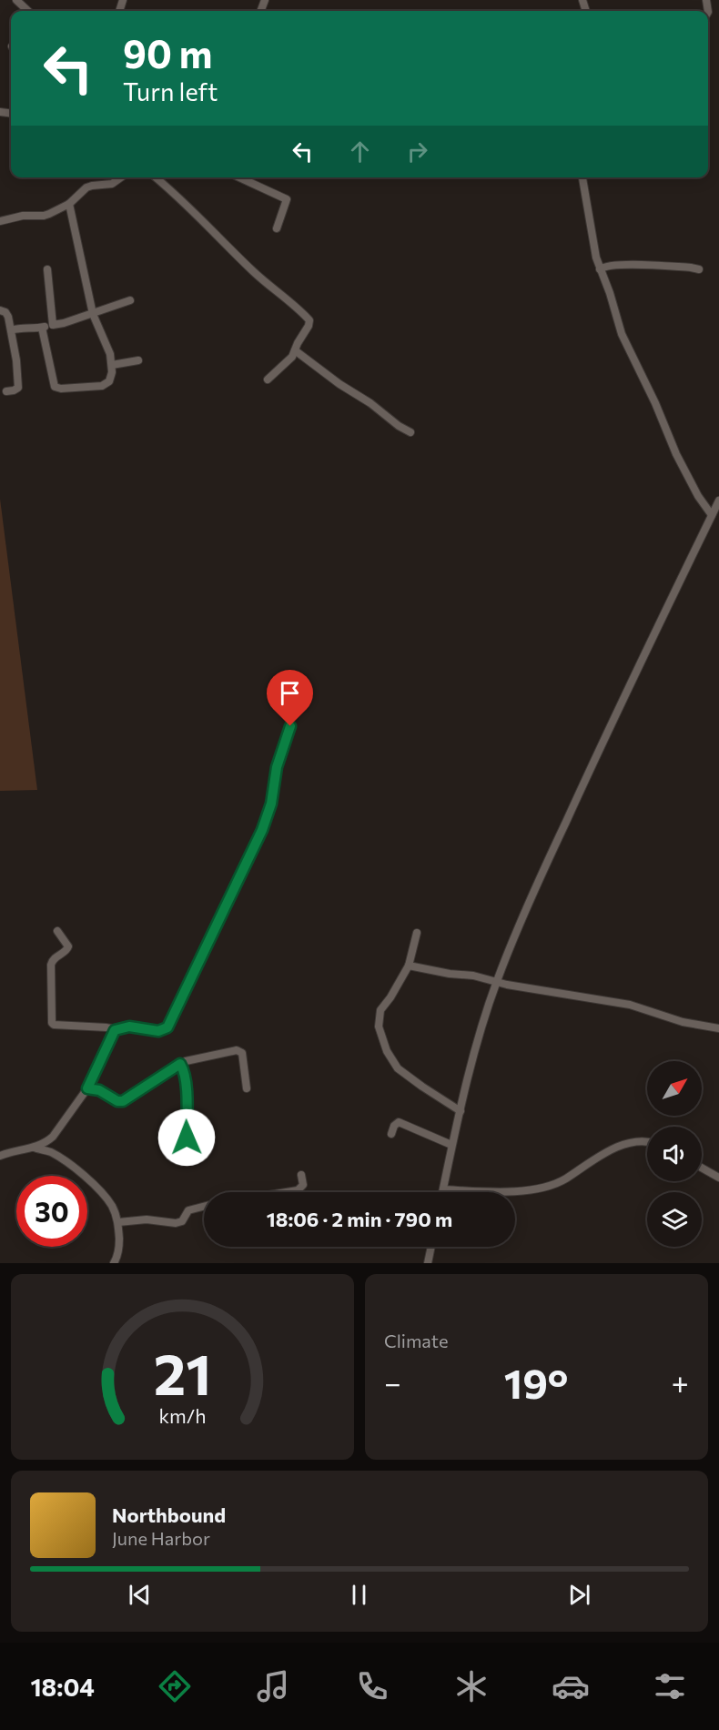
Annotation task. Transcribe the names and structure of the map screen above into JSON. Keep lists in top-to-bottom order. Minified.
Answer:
{"north":"top right","page":{"turn":["90 m","Turn left"],"limit":"30","trip":"18:06 · 2 min · 790 m","tile":"Climate","heat":["−","19°","+"],"song":["Northbound","June Harbor"],"tabs":"18:04","gauge":["21","km/h"]}}
